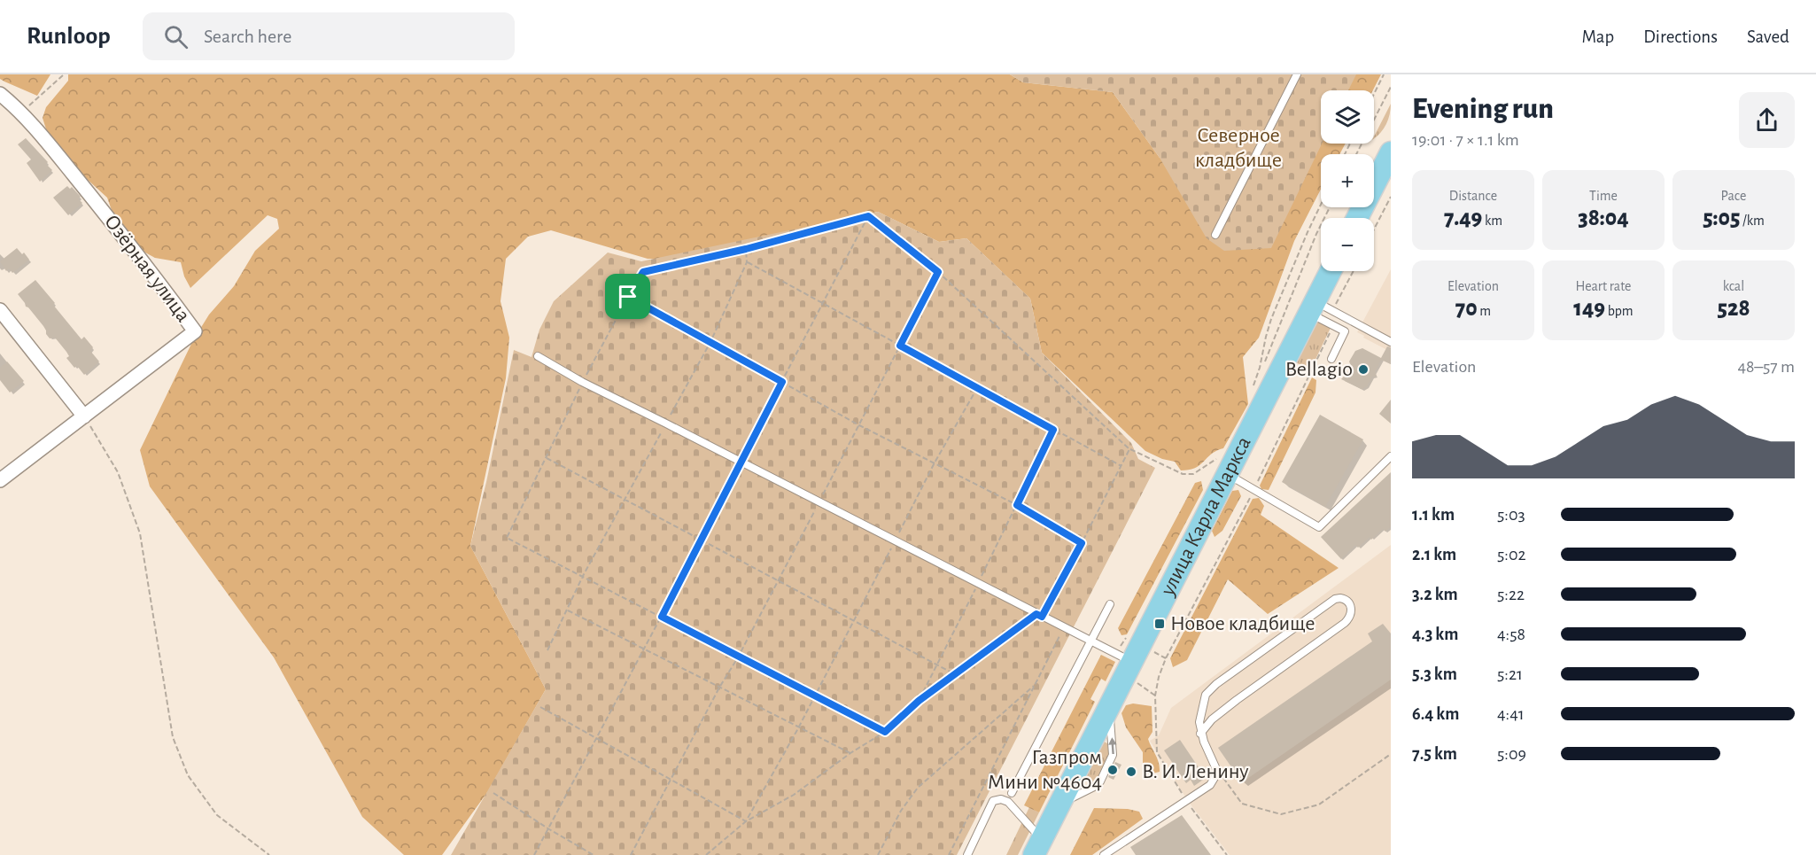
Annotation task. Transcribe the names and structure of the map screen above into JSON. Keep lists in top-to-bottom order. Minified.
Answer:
{"streets":{"main road":["улица Карла Маркса"],"street":["Озёрная улица"]},"parks":["Северное кладбище"],"places":{"other":["Bellagio","Газпром Мини №4604","В. И. Ленину"],"transit":["Новое кладбище"]},"page":{"header":"Runloop","search":"Search here","nav":["Map","Directions","Saved"],"heading":["Evening run","19:01 · 7 × 1.1 km"],"map_buttons":["+","−"],"stats":[["Distance","7.49 km"],["Time","38:04"],["Pace","5:05 /km"],["Elevation","70 m"],["Heart rate","149 bpm"],["kcal","528"]],"chart":["Elevation","48–57 m"],"list":[{"name":"1.1 km","note":"5:03"},{"name":"2.1 km","note":"5:02"},{"name":"3.2 km","note":"5:22"},{"name":"4.3 km","note":"4:58"},{"name":"5.3 km","note":"5:21"},{"name":"6.4 km","note":"4:41"},{"name":"7.5 km","note":"5:09"}]}}
